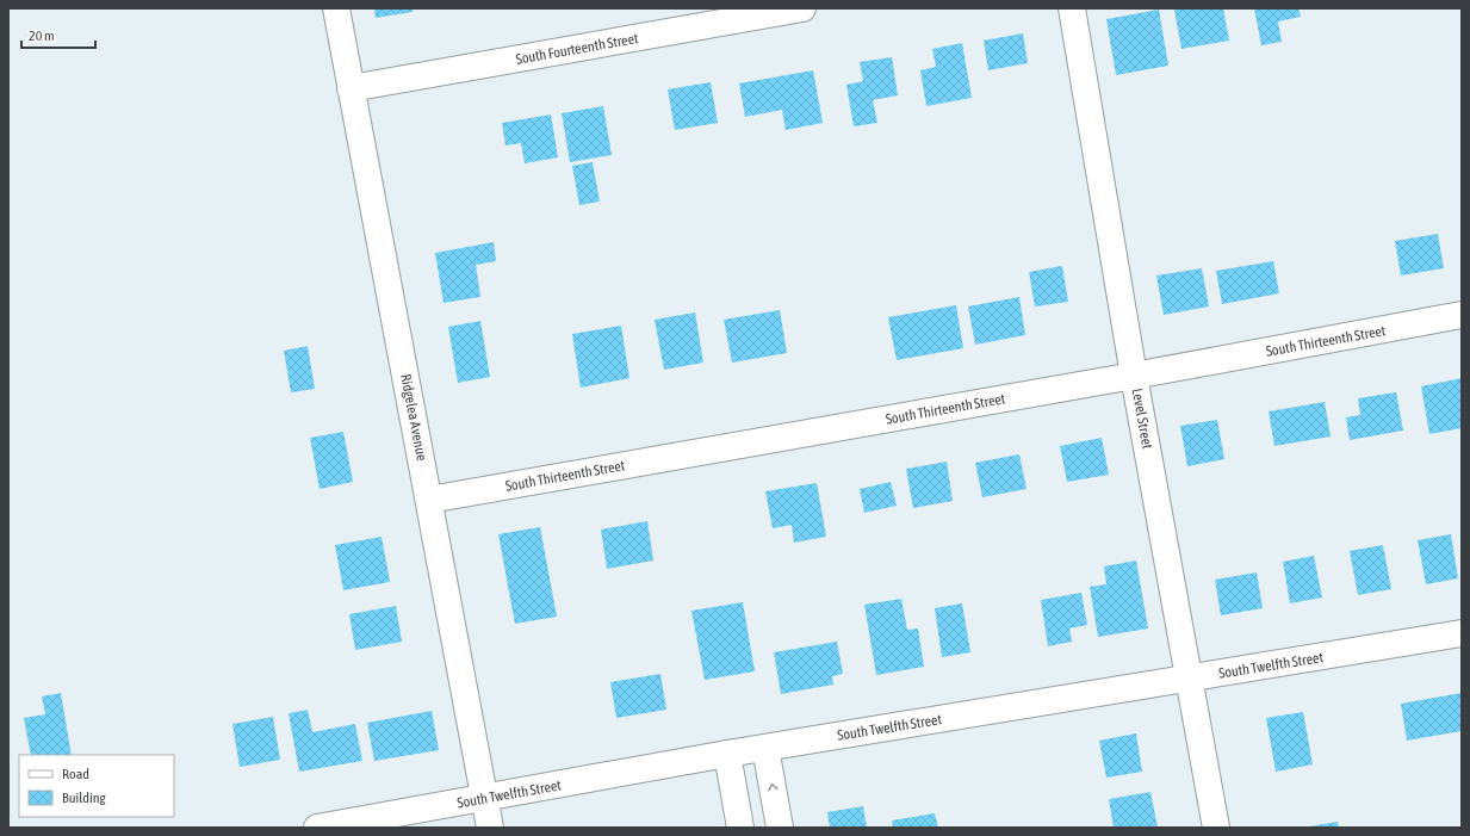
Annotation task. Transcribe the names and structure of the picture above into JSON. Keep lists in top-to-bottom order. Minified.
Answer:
{"streets":{"street":["South Fourteenth Street","South Thirteenth Street","Ridgelea Avenue","Level Street","South Twelfth Street"]},"crossings":[["South Fourteenth Street","Ridgelea Avenue"],["South Thirteenth Street","Ridgelea Avenue"],["South Thirteenth Street","Level Street"],["Ridgelea Avenue","South Twelfth Street"],["Level Street","South Twelfth Street"]],"legend":["Road","Building"],"scale_bar":"20 m"}
